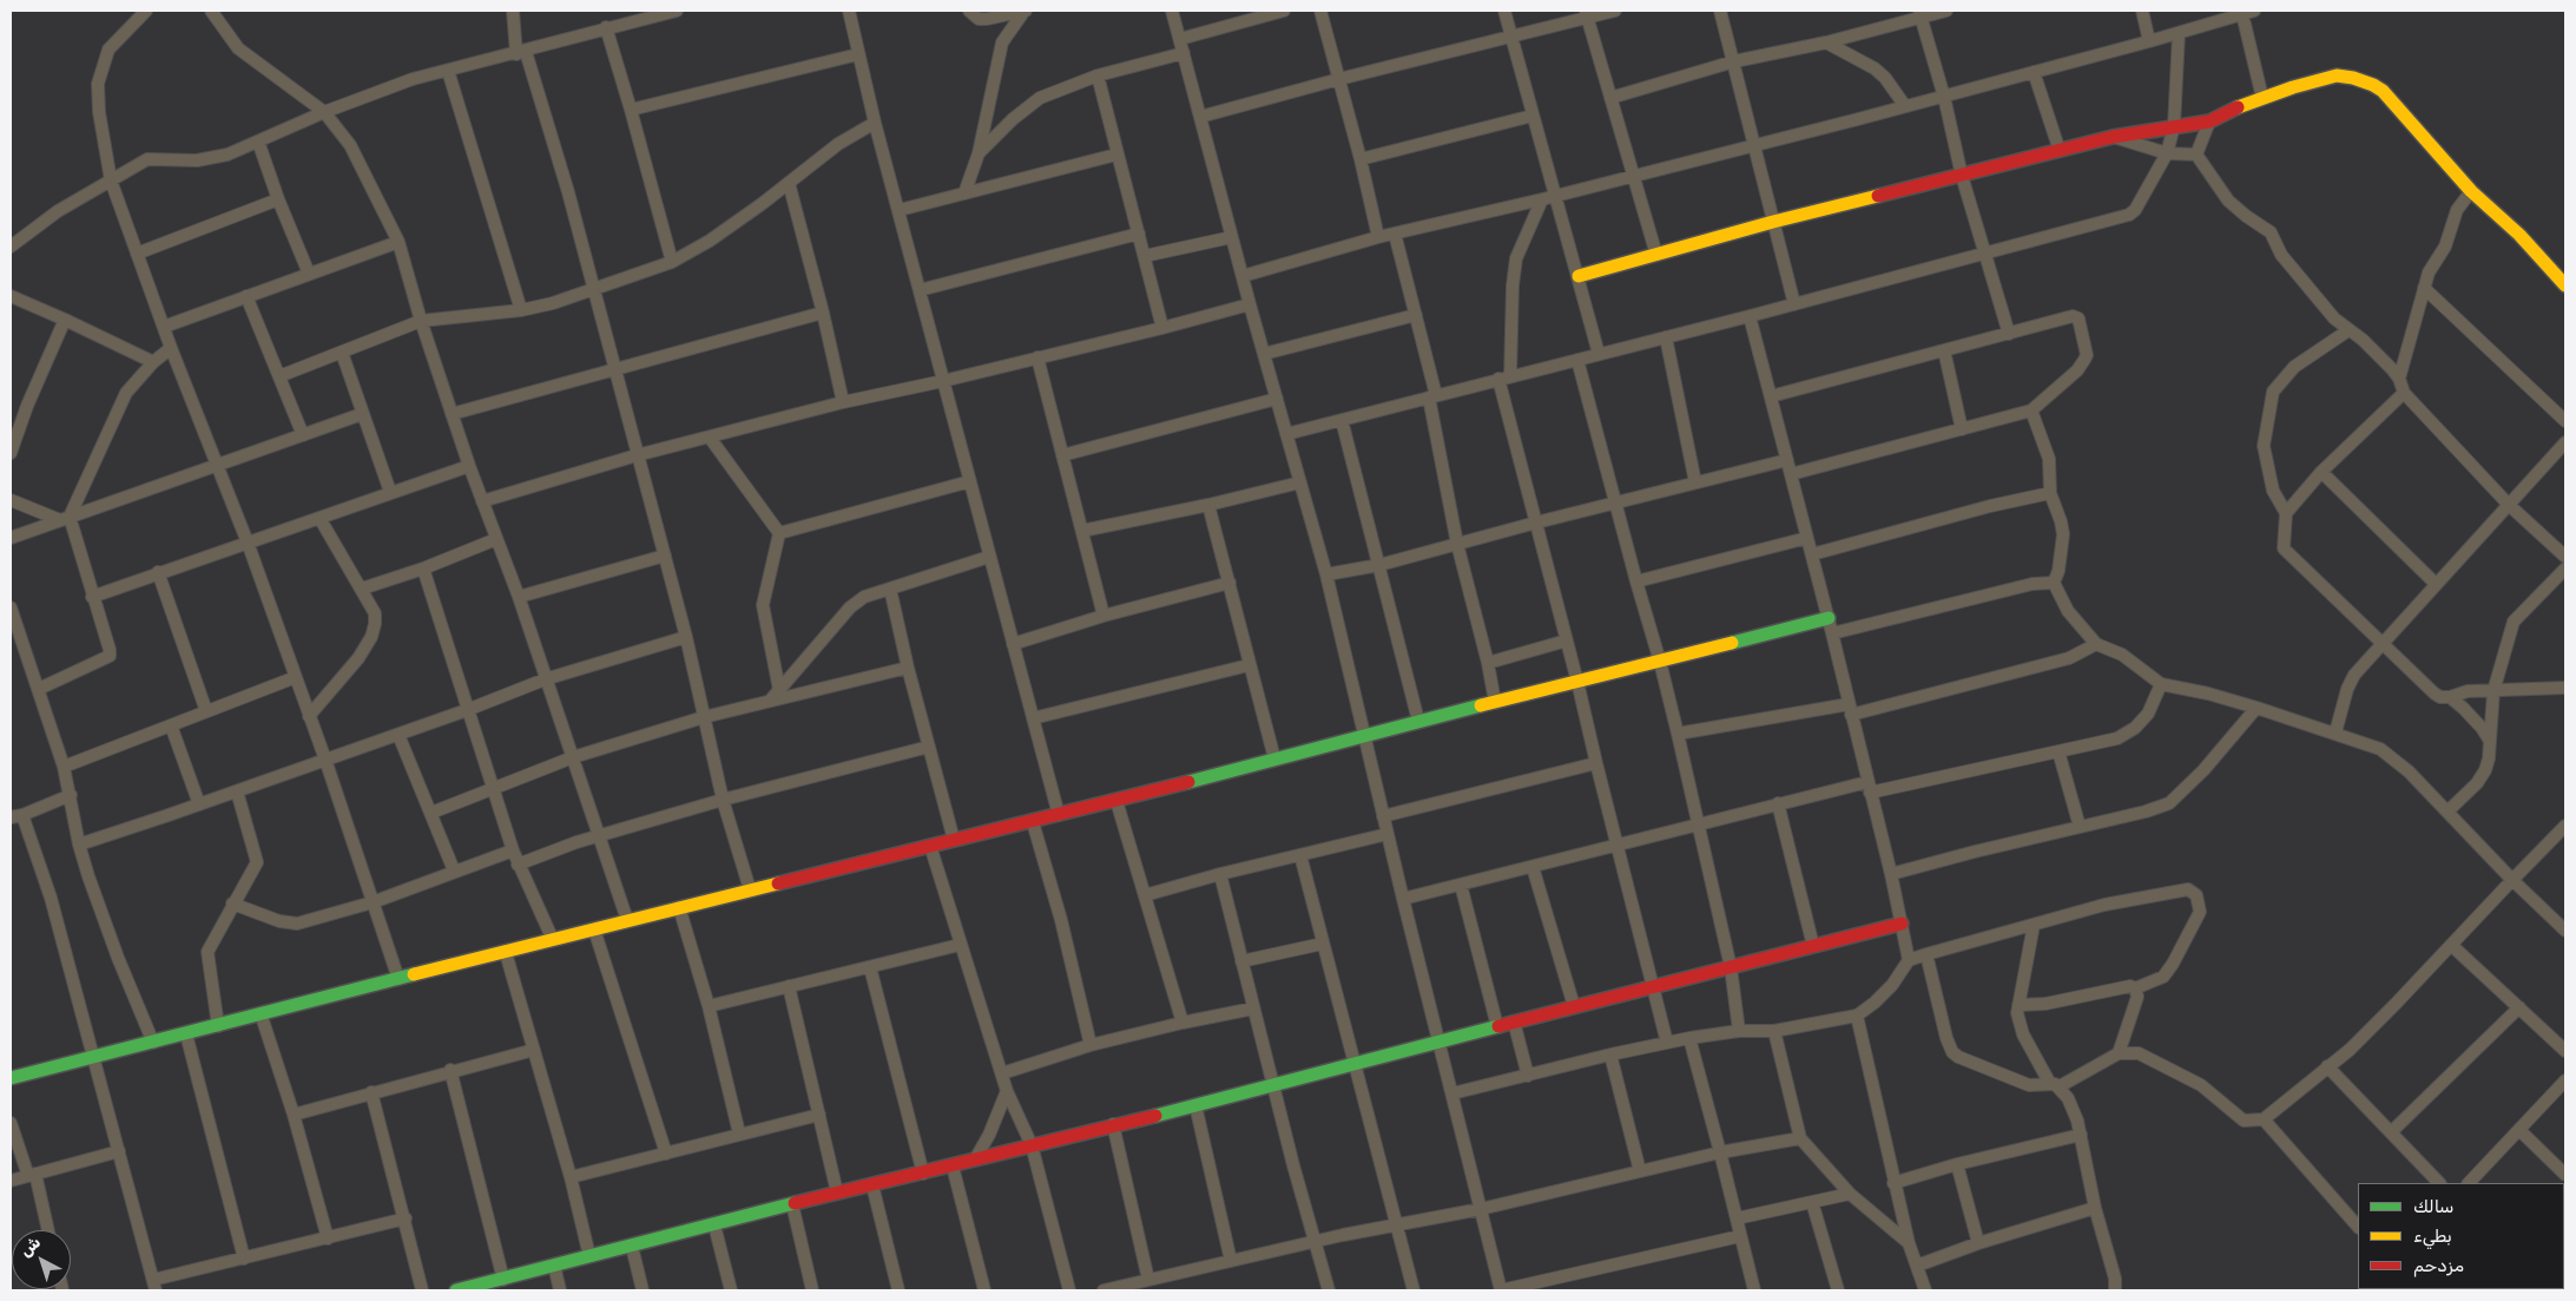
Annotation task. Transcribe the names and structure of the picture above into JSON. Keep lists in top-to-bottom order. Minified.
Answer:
{"legend":["سالك","بطيء","مزدحم"],"north":"top left"}
